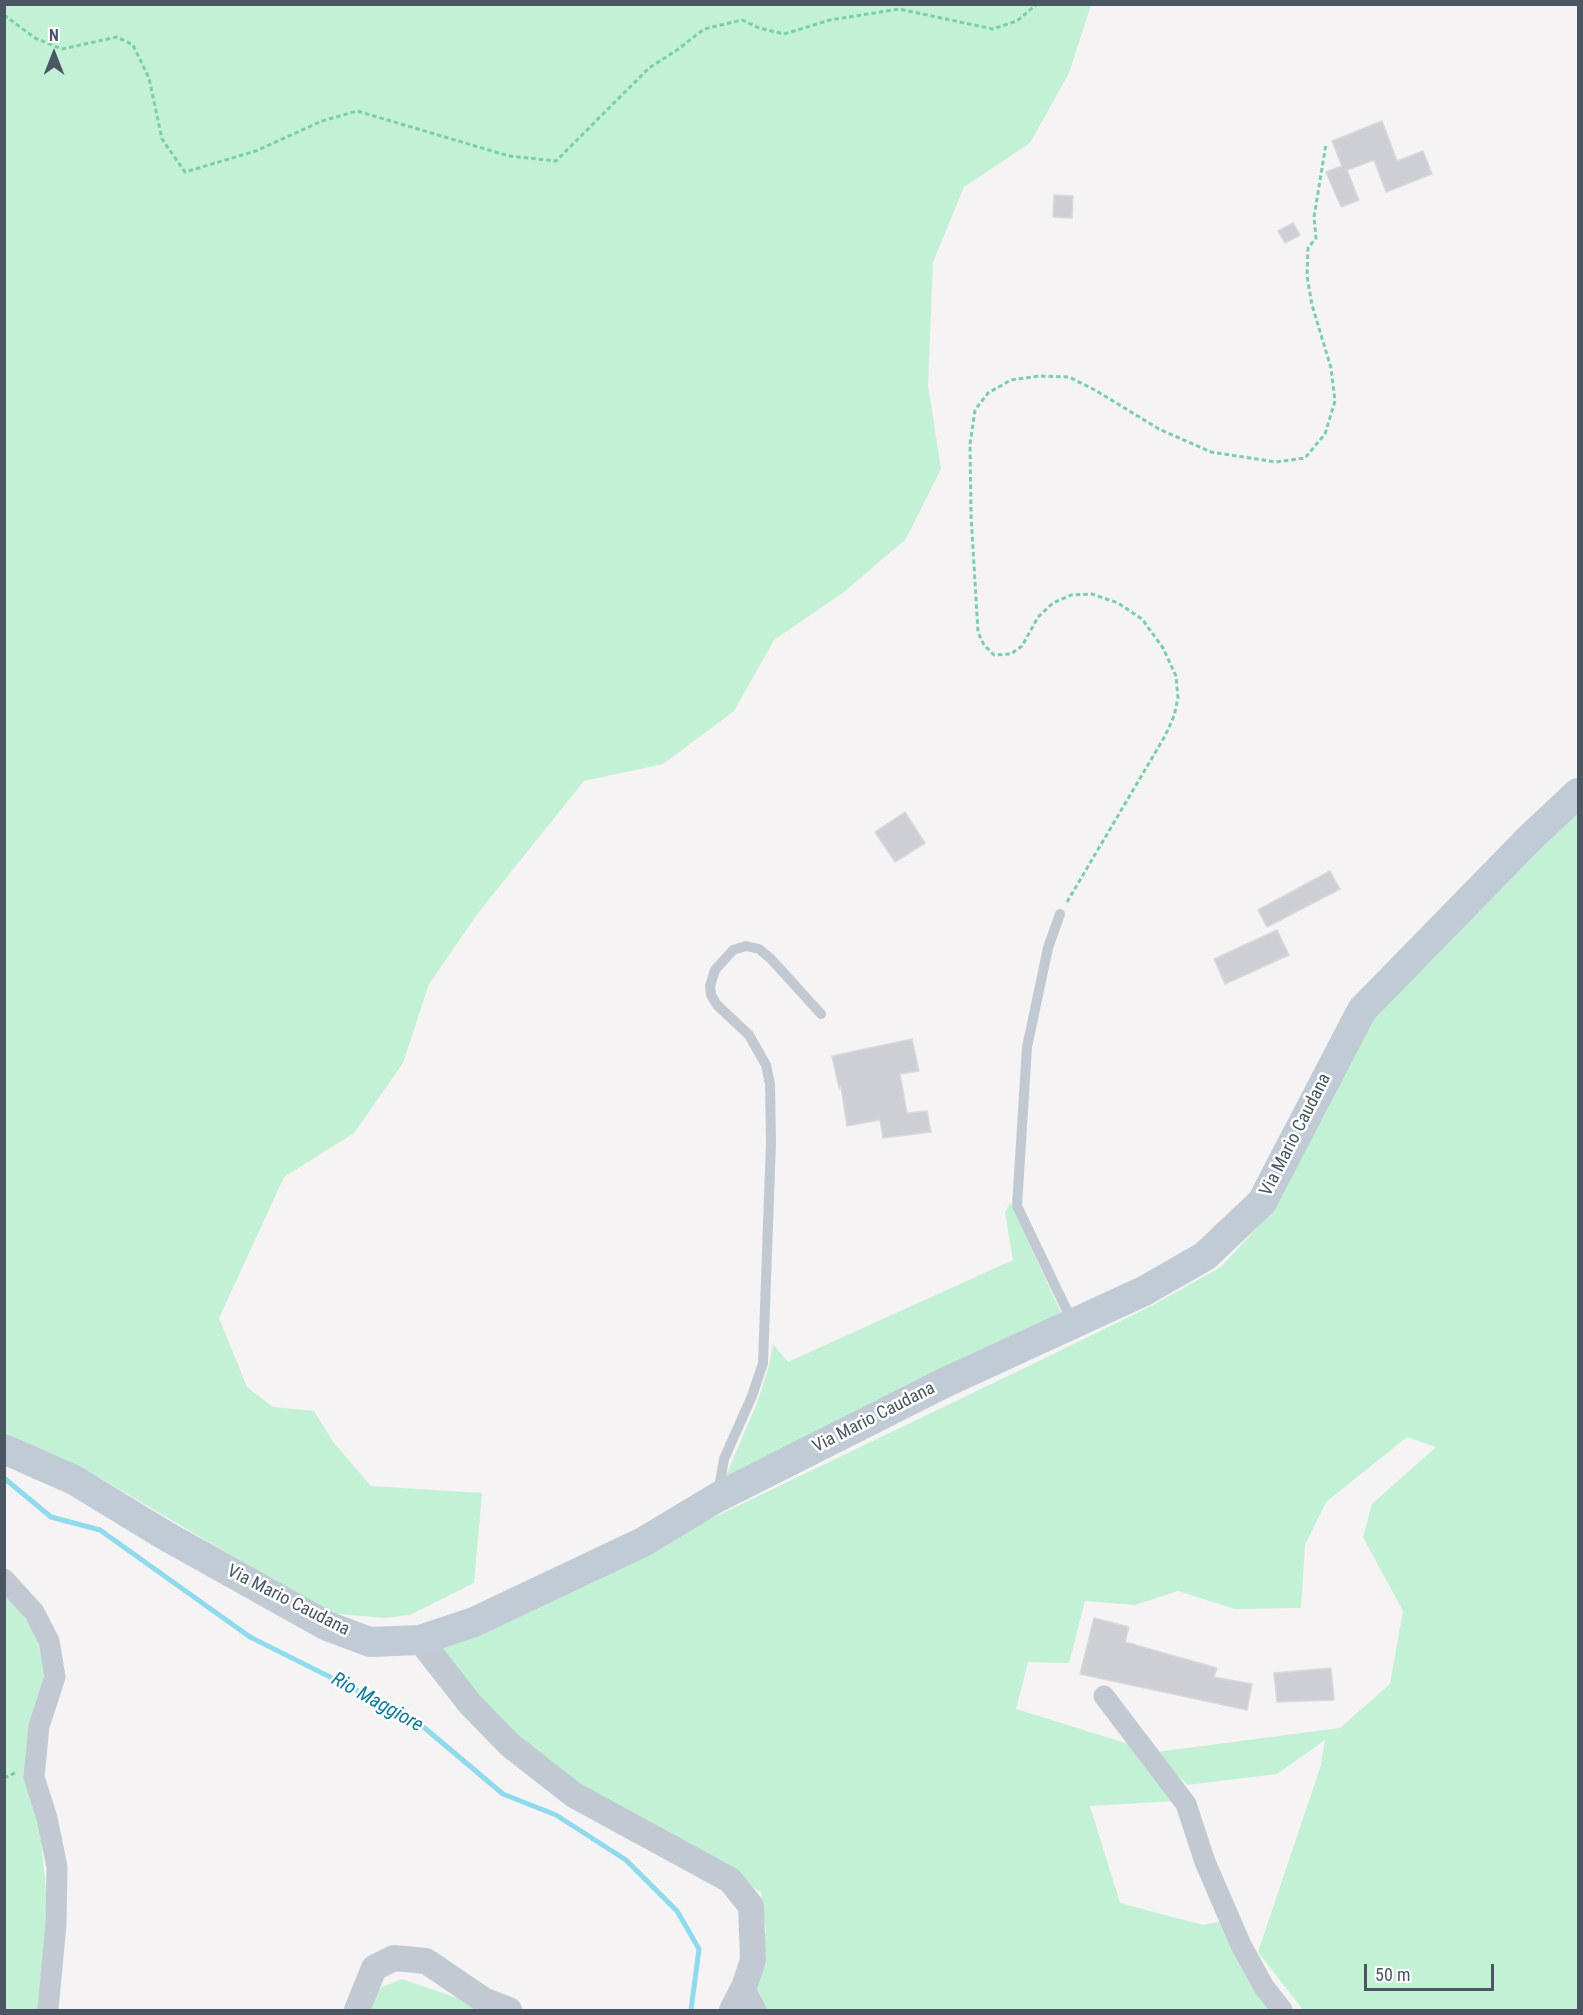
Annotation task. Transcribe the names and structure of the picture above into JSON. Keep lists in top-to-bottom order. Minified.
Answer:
{"streets":{"main road":["Via Mario Caudana"]},"water":["Rio Maggiore"],"scale_bar":"50 m","north":"top"}
